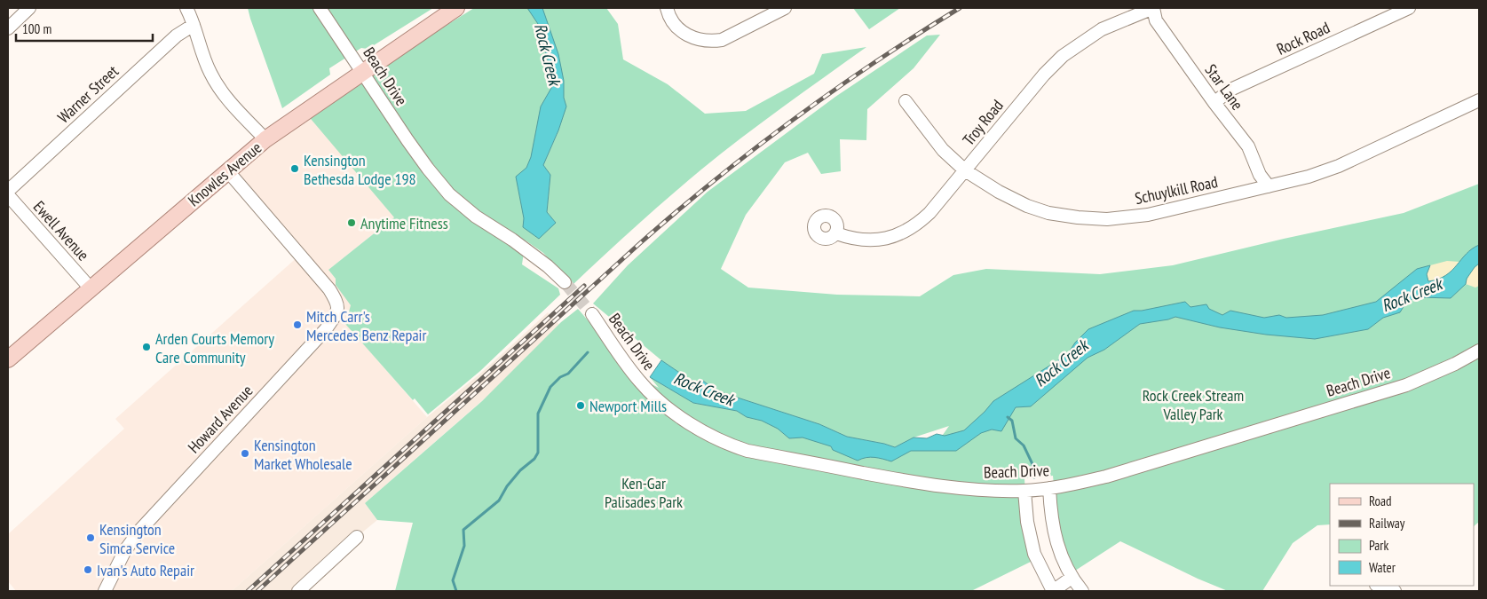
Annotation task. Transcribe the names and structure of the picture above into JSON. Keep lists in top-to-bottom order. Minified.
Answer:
{"streets":{"main road":["Knowles Avenue"],"street":["Rock Road","Beach Drive","Star Lane","Warner Street","Troy Road","Schuylkill Road","Ewell Avenue","Howard Avenue"]},"crossings":[["Rock Road","Star Lane"],["Beach Drive","Knowles Avenue"],["Star Lane","Troy Road"],["Star Lane","Schuylkill Road"],["Troy Road","Schuylkill Road"],["Knowles Avenue","Ewell Avenue"],["Knowles Avenue","Howard Avenue"]],"water":["Rock Creek"],"parks":["Rock Creek Stream Valley Park","Ken-Gar Palisades Park"],"places":["Kensington Bethesda Lodge 198","Anytime Fitness","Mitch Carr's Mercedes Benz Repair","Arden Courts Memory Care Community","Newport Mills","Kensington Market Wholesale","Kensington Simca Service","Ivan's Auto Repair"],"legend":["Road","Railway","Park","Water"],"scale_bar":"100 m"}
